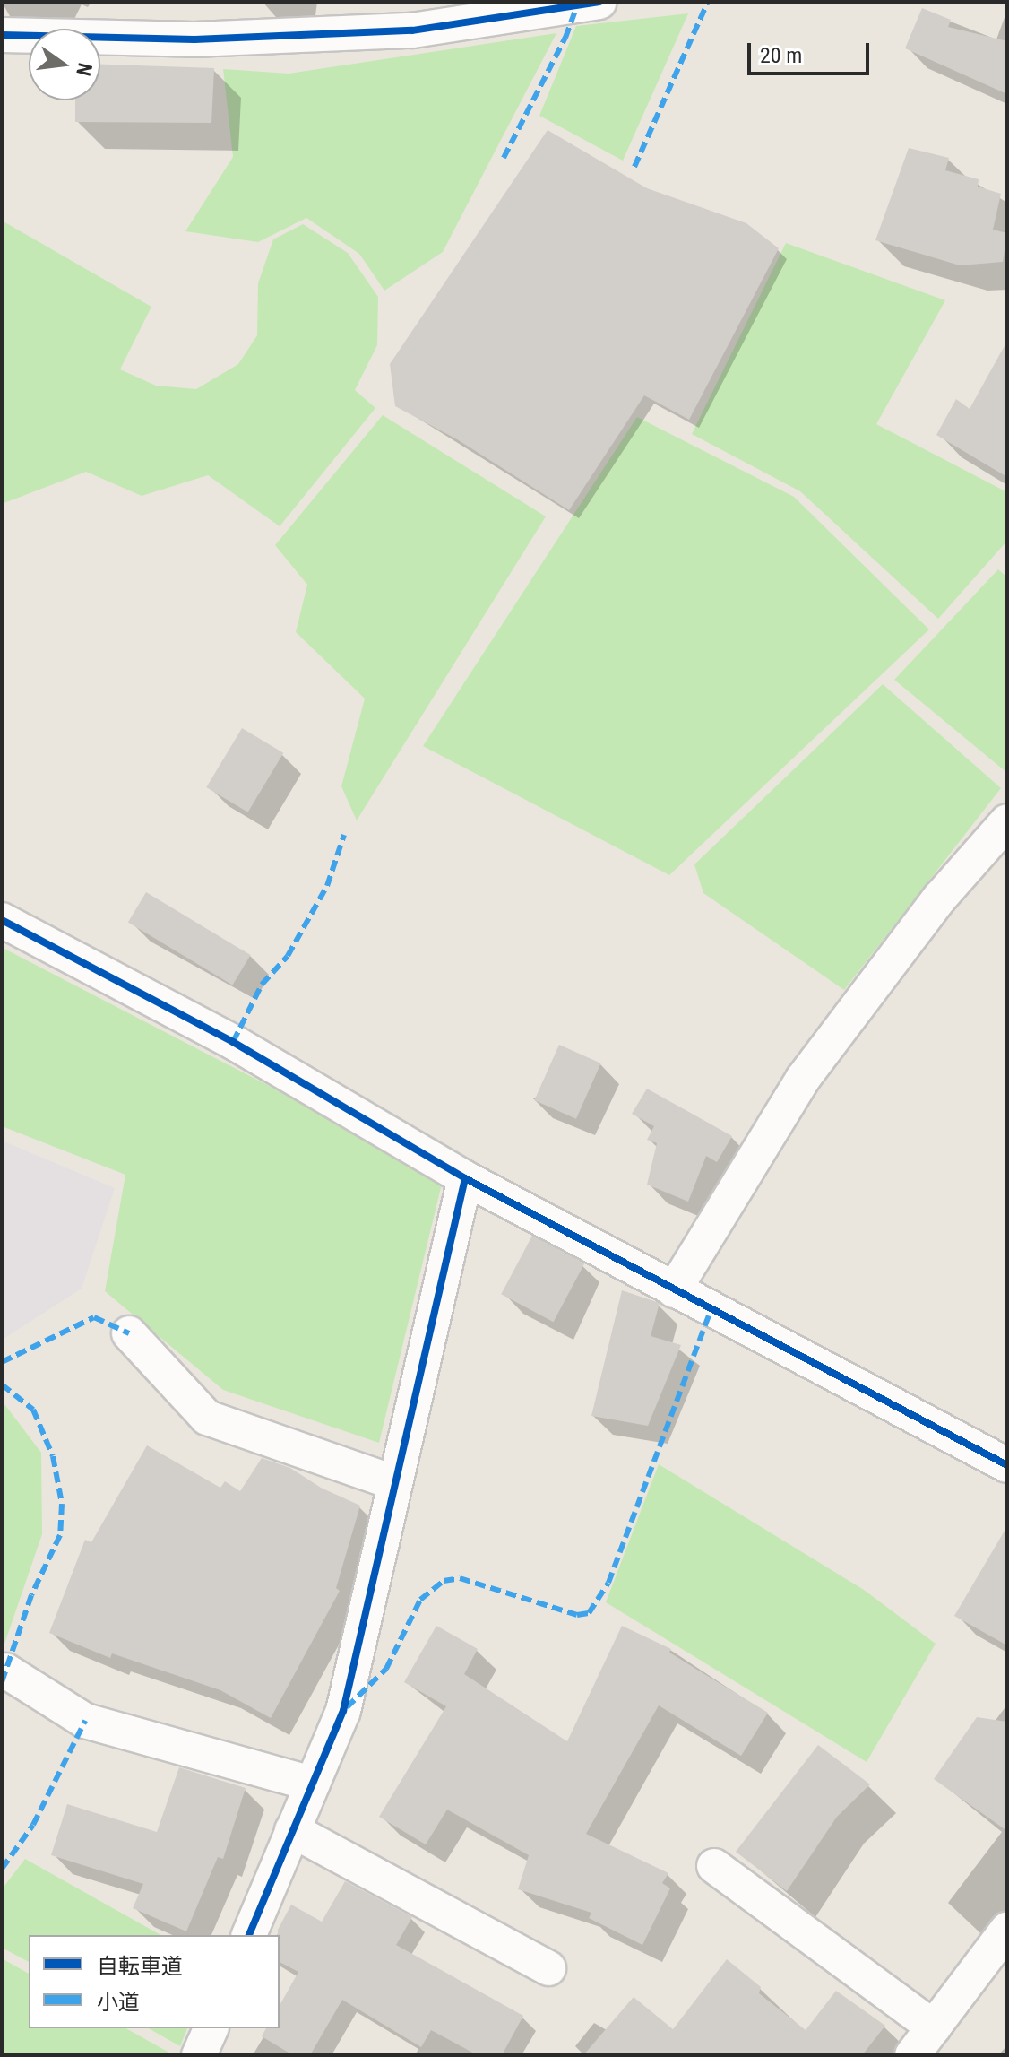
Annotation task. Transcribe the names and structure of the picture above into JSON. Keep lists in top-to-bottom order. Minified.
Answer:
{"legend":["自転車道","小道"],"scale_bar":"20 m","north":"right"}
